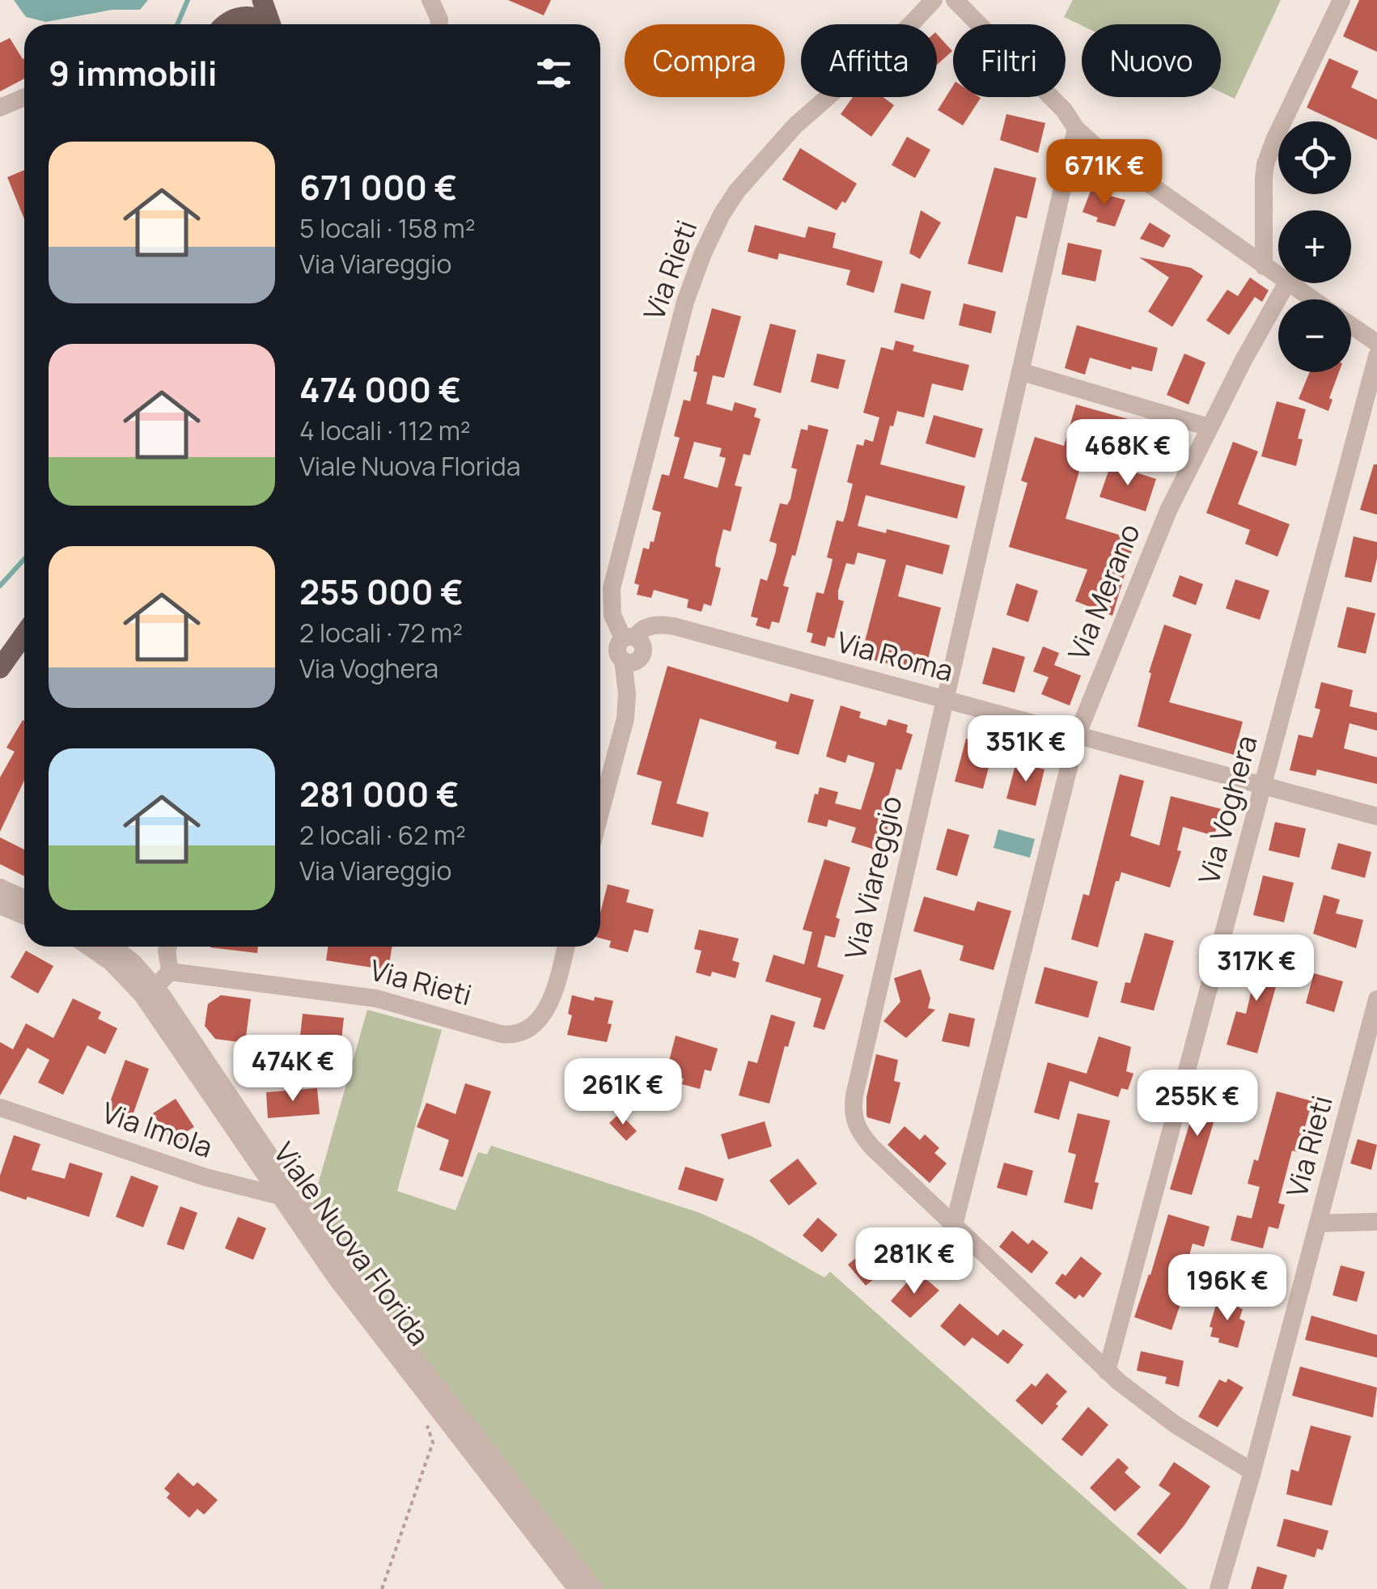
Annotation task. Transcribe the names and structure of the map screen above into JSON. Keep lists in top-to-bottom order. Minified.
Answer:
{"streets":{"street":["Via Rieti","Via Merano","Via Roma","Via Voghera","Via Viareggio","Via Imola","Viale Nuova Florida"]},"crossings":[["Via Rieti","Via Roma"],["Via Rieti","Via Viareggio"],["Via Merano","Via Roma"],["Via Merano","Via Viareggio"],["Via Roma","Via Voghera"],["Via Roma","Via Viareggio"],["Via Voghera","Via Viareggio"],["Via Imola","Viale Nuova Florida"]],"page":{"chip":["Compra","Affitta","Filtri","Nuovo"],"heading":"9 immobili","map_buttons":["+","−"],"list":[{"name":"671 000 €","note":"5 locali · 158 m² · Via Viareggio"},{"name":"474 000 €","note":"4 locali · 112 m² · Viale Nuova Florida"},{"name":"255 000 €","note":"2 locali · 72 m² · Via Voghera"},{"name":"281 000 €","note":"2 locali · 62 m² · Via Viareggio"}],"price":["671K €","468K €","351K €","317K €","474K €","261K €","255K €","281K €","196K €"]}}
